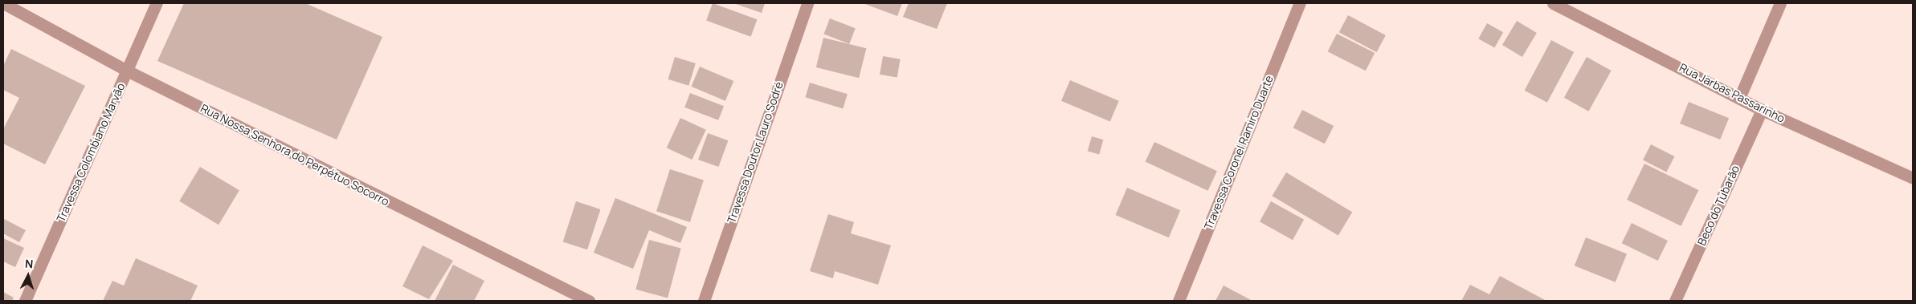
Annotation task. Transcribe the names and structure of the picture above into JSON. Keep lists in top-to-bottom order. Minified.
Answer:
{"streets":{"street":["Rua Jarbas Passarinho","Travessa Colombiano Marvão","Travessa Doutor Lauro Sodré","Travessa Coronel Ramiro Duarte","Rua Nossa Senhora do Perpétuo Socorro","Beco do Tubarão"]},"crossings":[["Rua Jarbas Passarinho","Beco do Tubarão"],["Travessa Colombiano Marvão","Rua Nossa Senhora do Perpétuo Socorro"]],"north":"top"}
